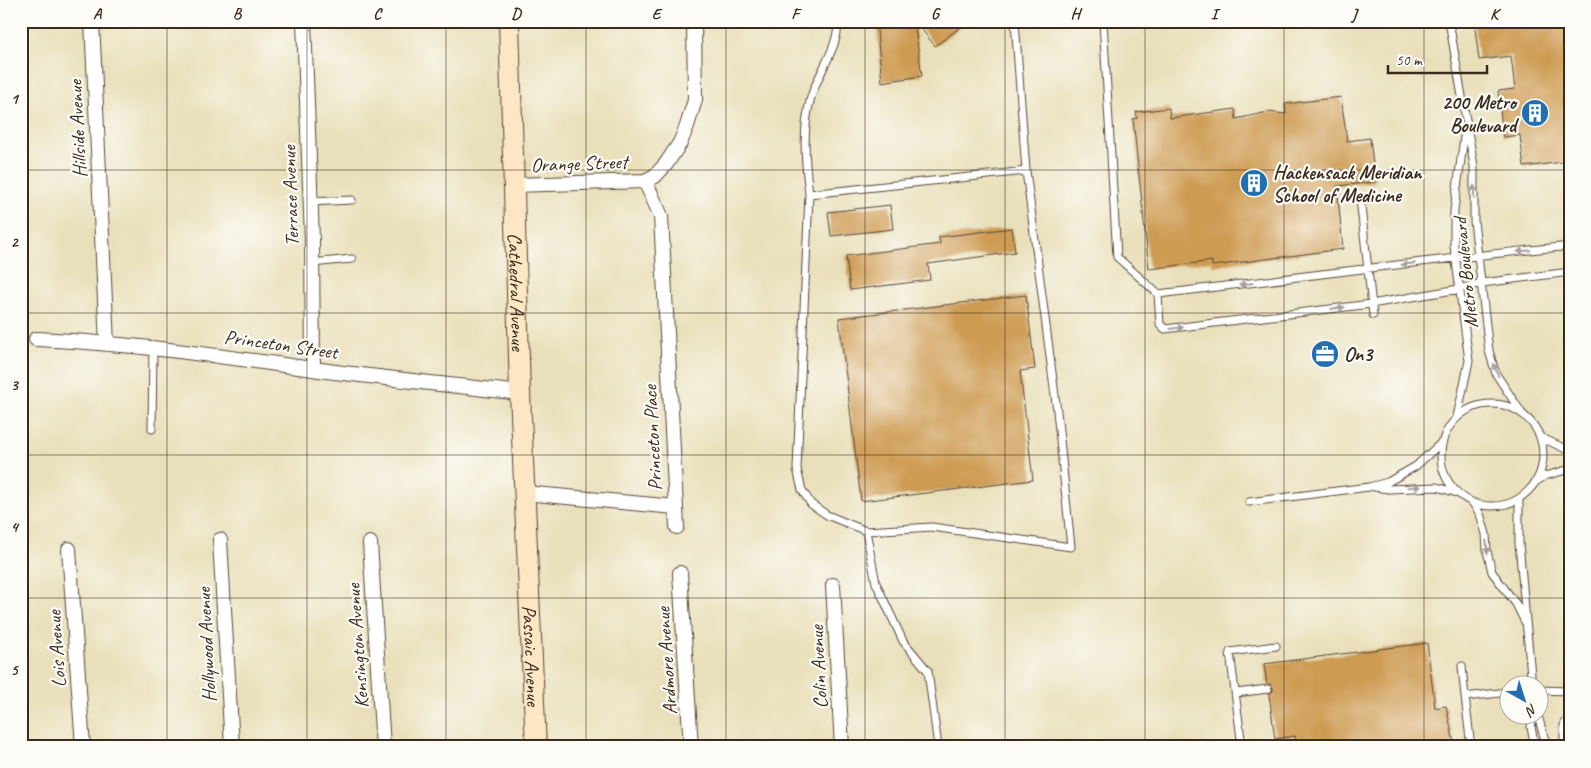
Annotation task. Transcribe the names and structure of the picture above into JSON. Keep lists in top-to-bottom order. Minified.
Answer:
{"streets":{"main road":["Cathedral Avenue","Passaic Avenue"],"street":["Hillside Avenue","Orange Street","Terrace Avenue","Princeton Street","Princeton Place","Hollywood Avenue","Kensington Avenue","Lois Avenue","Ardmore Avenue","Colin Avenue"],"lane":["Metro Boulevard"]},"crossings":[["Hillside Avenue","Princeton Street"],["Orange Street","Cathedral Avenue"],["Orange Street","Princeton Place"],["Terrace Avenue","Princeton Street"],["Cathedral Avenue","Princeton Street"],["Cathedral Avenue","Princeton Place"],["Cathedral Avenue","Passaic Avenue"]],"places":{"building":["200 Metro Boulevard","Hackensack Meridian School of Medicine"],"office":["On3"]},"scale_bar":"50 m","north":"bottom right","grid":{"columns":["A","B","C","D","E","F","G","H","I","J","K"],"rows":["1","2","3","4","5"]}}
